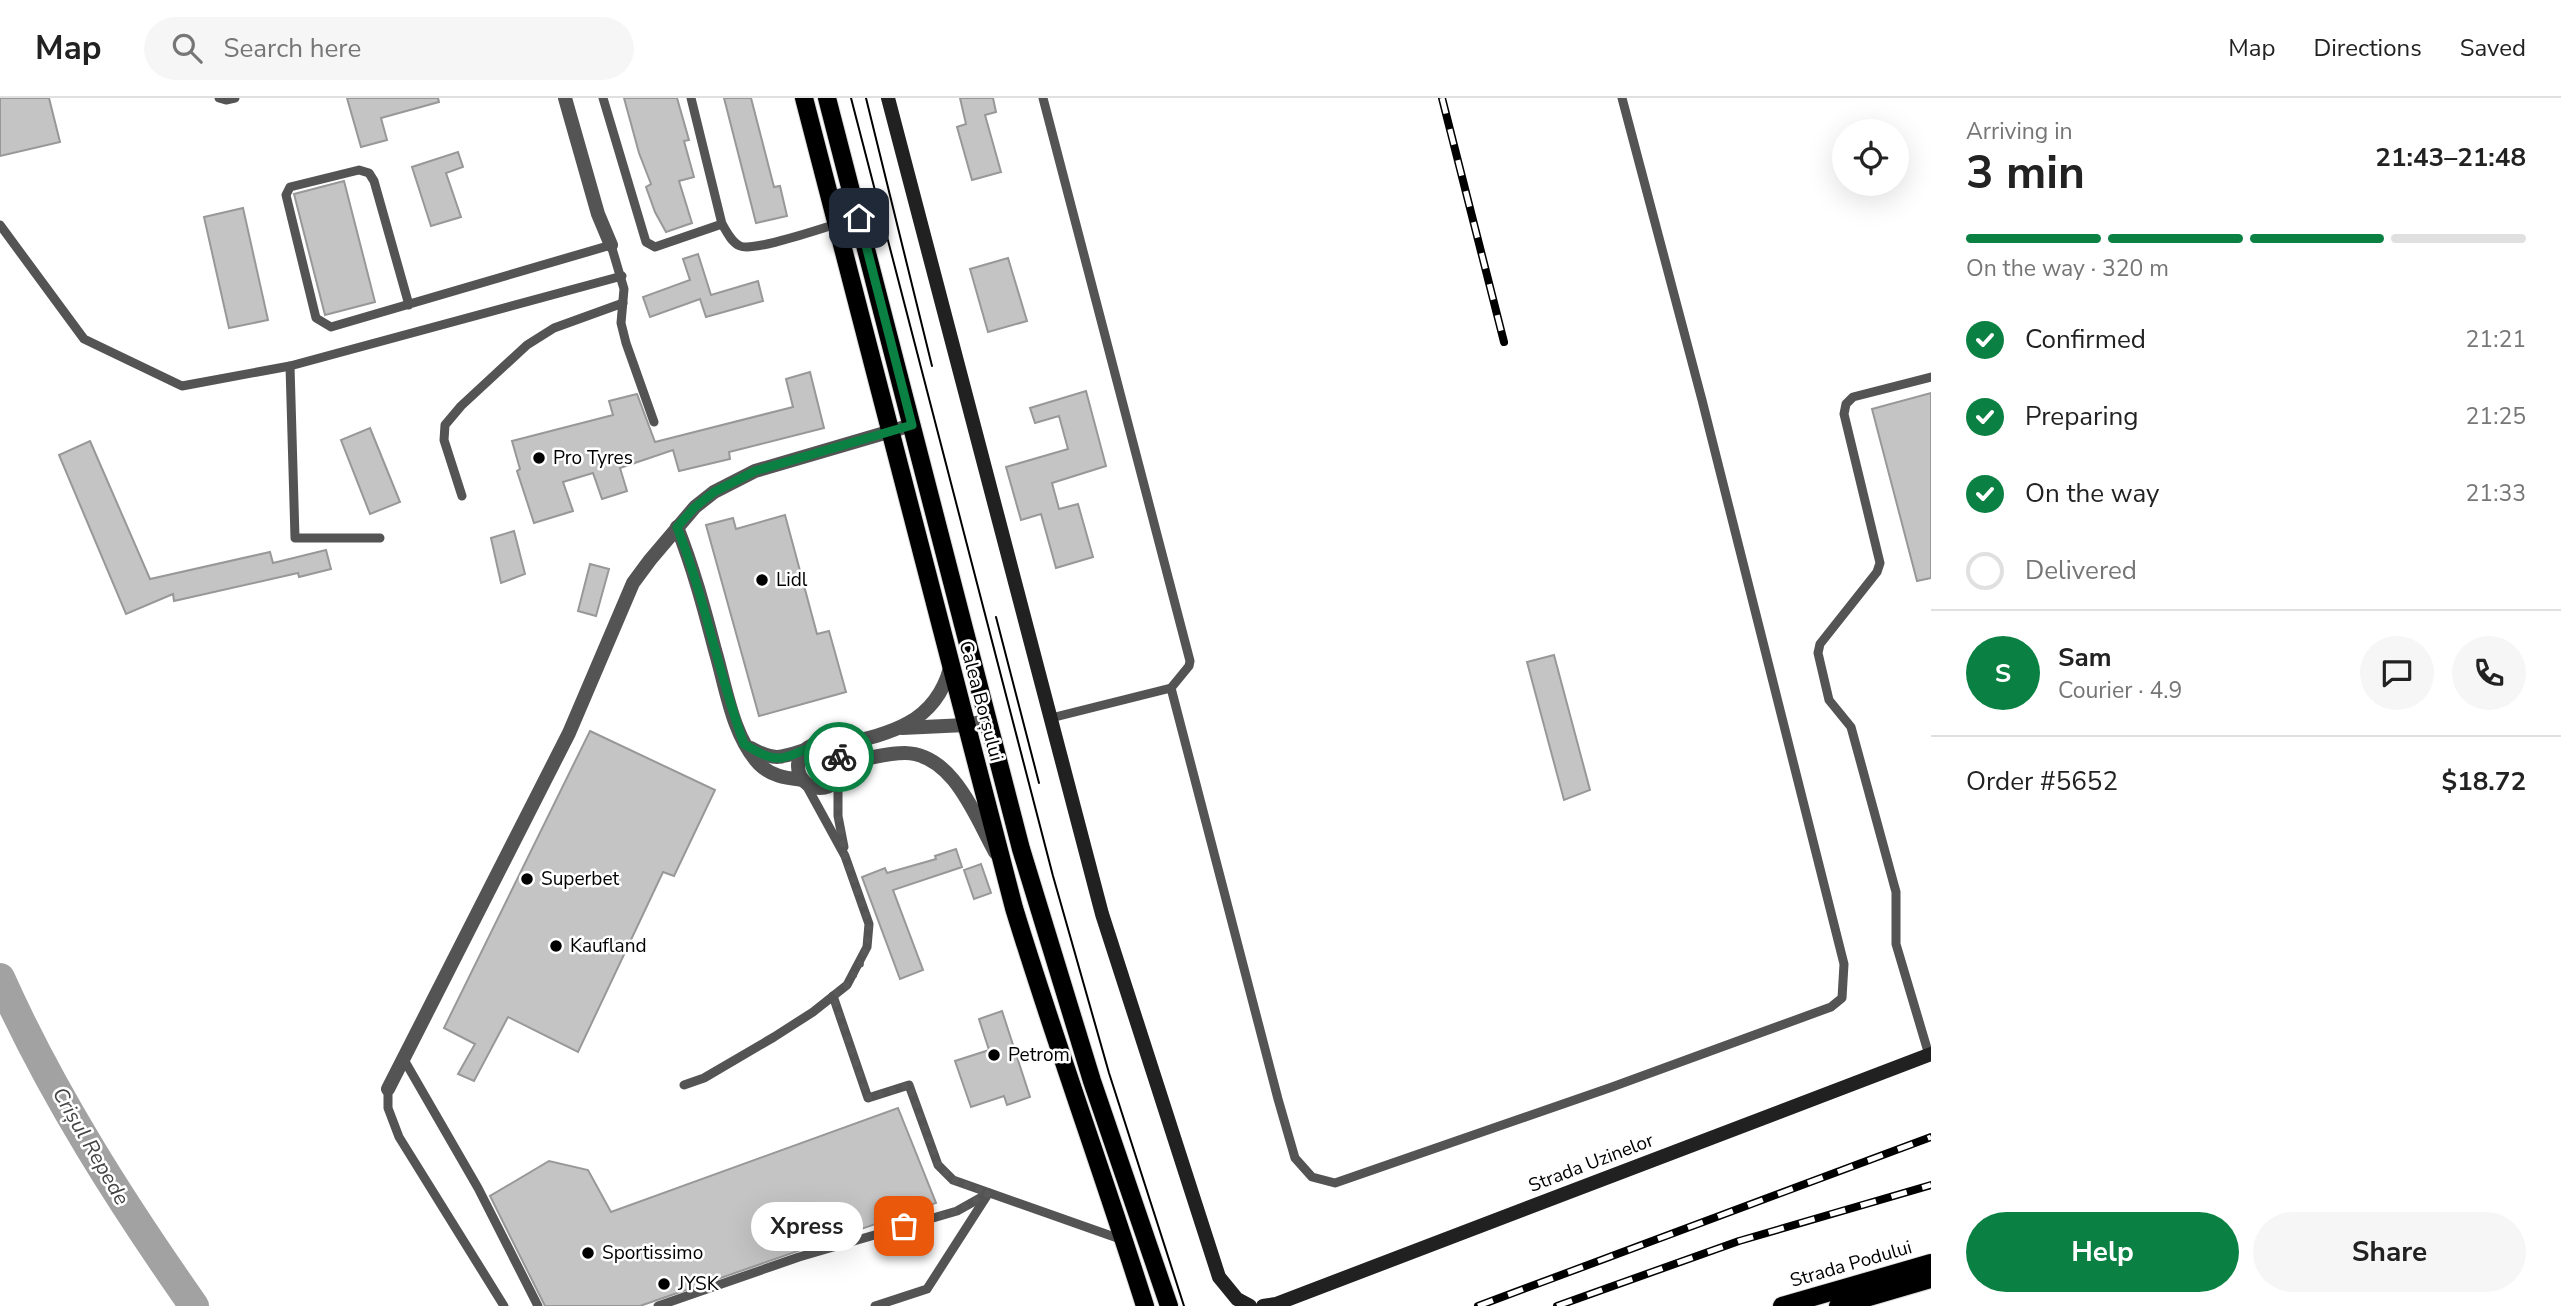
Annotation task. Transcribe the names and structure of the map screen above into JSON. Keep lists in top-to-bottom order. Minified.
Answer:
{"streets":{"main road":["Calea Borșului","Strada Podului"],"street":["Strada Uzinelor"]},"water":["Crișul Repede"],"places":["Pro Tyres","Lidl","Superbet","Kaufland","Petrom","Xpress","Sportissimo","JYSK"],"page":{"header":"Map","search":"Search here","nav":["Map","Directions","Saved"],"heading":["3 min","Arriving in","21:43–21:48"],"panel":["Sam","Courier · 4.9","Order #5652","$18.72"],"bar":"On the way · 320 m","list":[["Confirmed","21:21"],["Preparing","21:25"],["On the way","21:33"],"Delivered"],"round":"S","buttons":["Help","Share"],"bubble":"Xpress"}}
